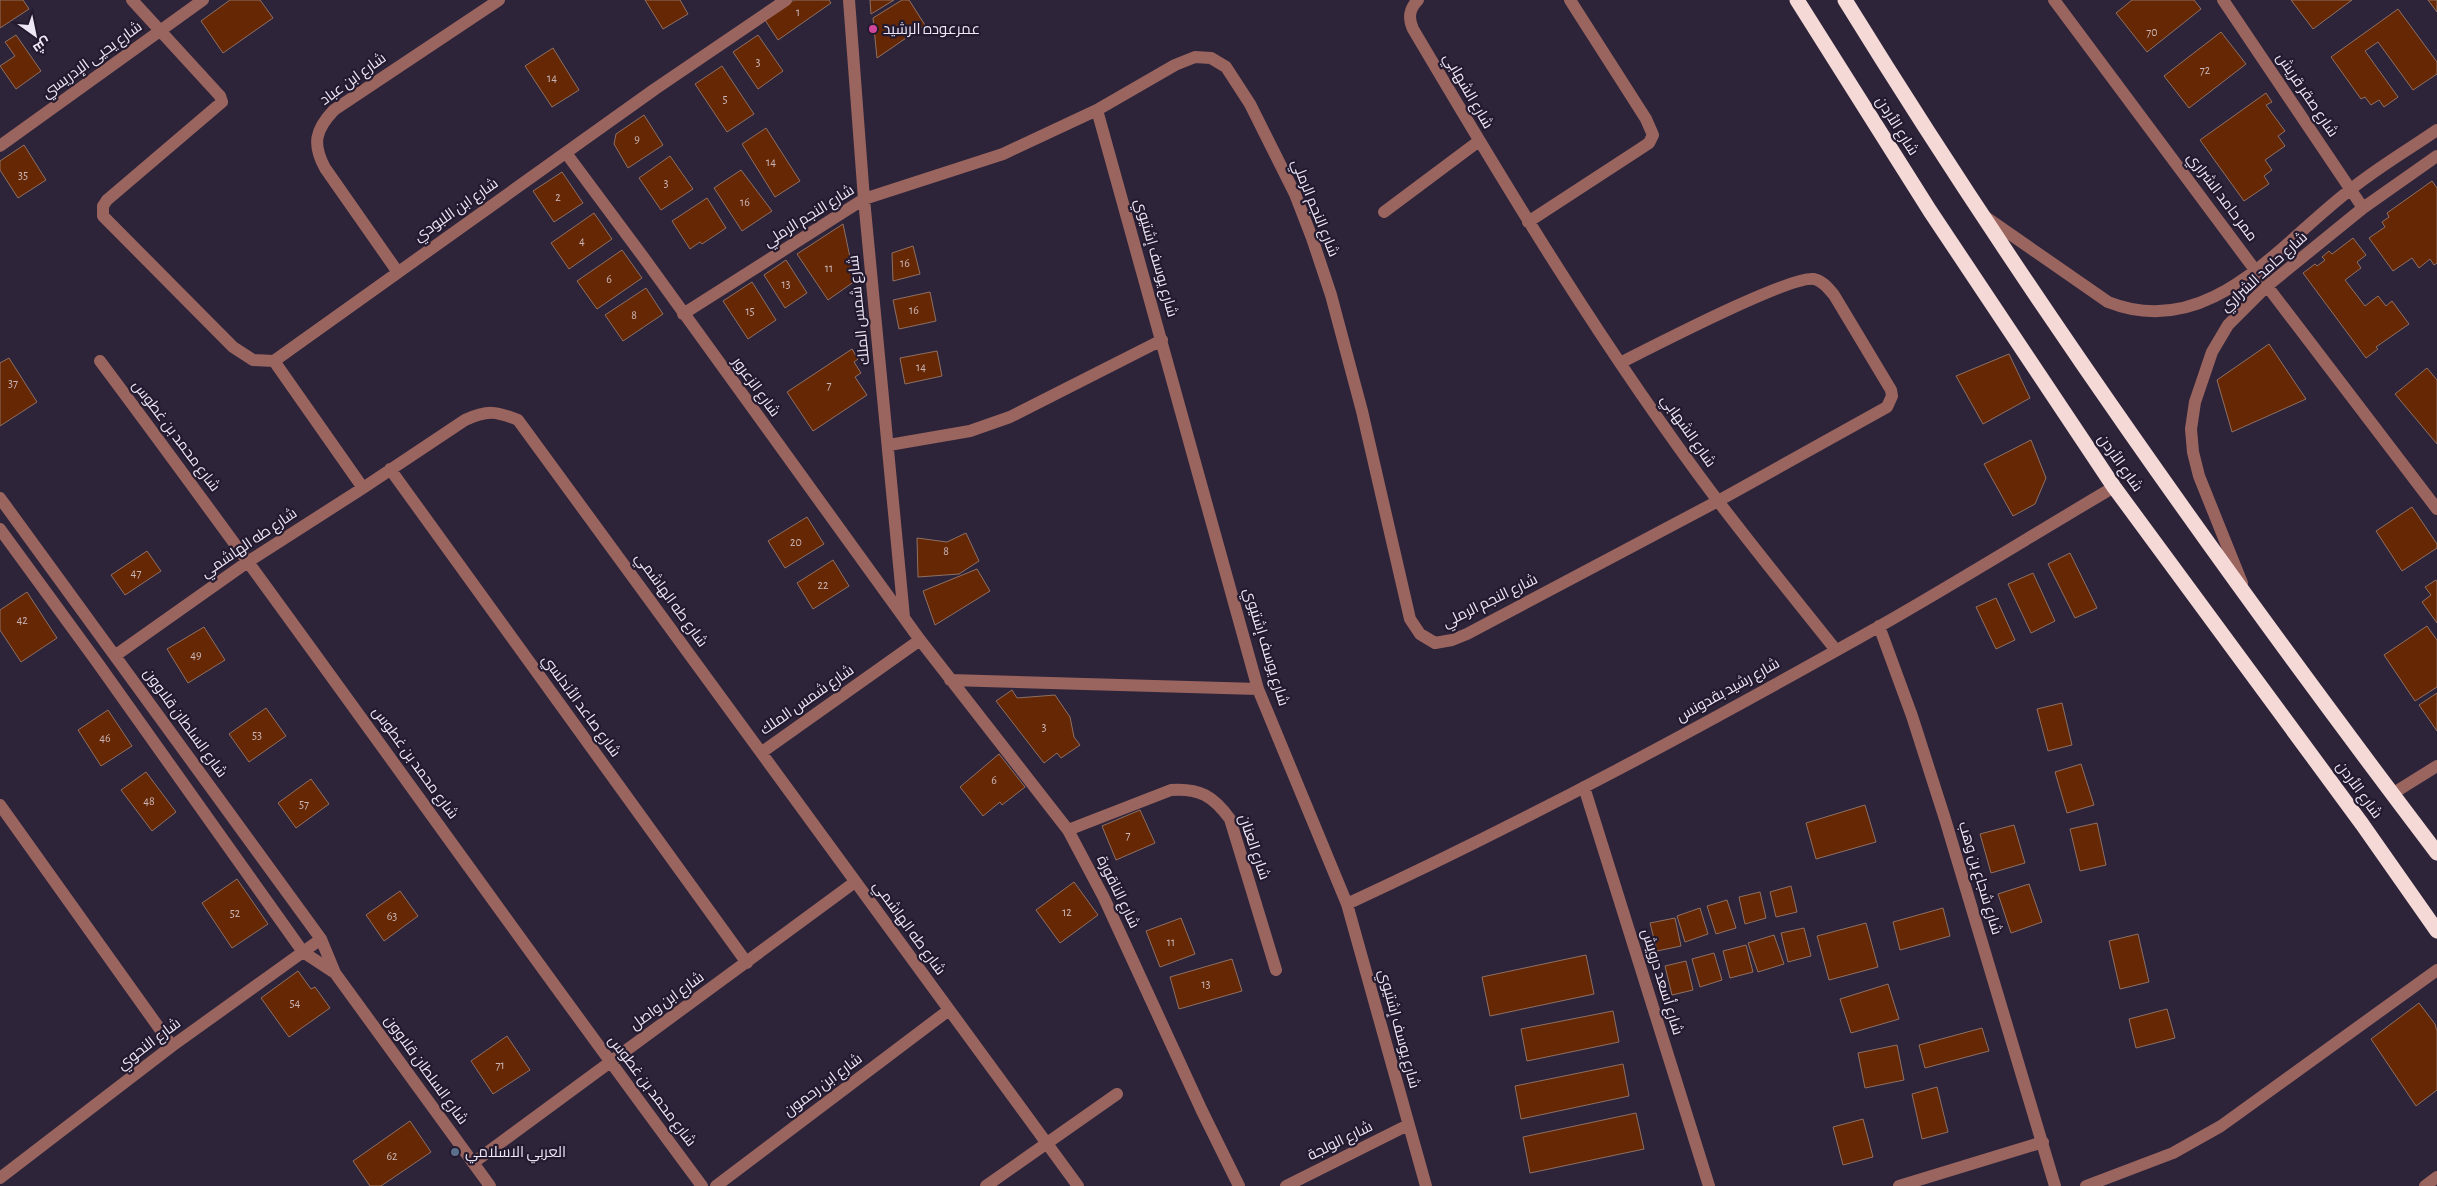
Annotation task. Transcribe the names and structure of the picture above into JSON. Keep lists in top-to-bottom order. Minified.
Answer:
{"streets":{"highway":["شارع الأردن"],"street":["شارع يحيى الإدريسي","شارع ابن عباد","شارع الشهابي","شارع صقر قريش","ممر حامد الشراري","شارع النجم الرملي","شارع ابن اللبودي","شارع يوسف إشتيوي","شارع حامد الشراري","شارع شمس الملك","شارع الزعرور","شارع محمد بن غطوس","شارع طه الهاشمي","شارع رشيد بقدونس","شارع صاعد الأندلسي","شارع السلطان قلاوون","شارع العنان","شارع شجاع بن وهب","شارع الناقورة","شارع أسعد درويش","شارع ابن واصل","شارع النحوي","شارع ابن رحمون","شارع الولجة"]},"crossings":[["شارع ابن عباد","شارع ابن اللبودي"],["شارع الشهابي","شارع النجم الرملي"],["شارع الشهابي","شارع رشيد بقدونس"],["شارع صقر قريش","شارع حامد الشراري"],["شارع الأردن","شارع حامد الشراري"],["شارع الأردن","شارع رشيد بقدونس"],["ممر حامد الشراري","شارع حامد الشراري"],["شارع النجم الرملي","شارع يوسف إشتيوي"],["شارع النجم الرملي","شارع شمس الملك"],["شارع النجم الرملي","شارع الزعرور"],["شارع ابن اللبودي","شارع الزعرور"],["شارع يوسف إشتيوي","شارع رشيد بقدونس"],["شارع يوسف إشتيوي","شارع الولجة"],["شارع شمس الملك","شارع الزعرور"],["شارع شمس الملك","شارع طه الهاشمي"],["شارع شمس الملك","شارع الناقورة"],["شارع الزعرور","شارع الناقورة"],["شارع محمد بن غطوس","شارع طه الهاشمي"],["شارع محمد بن غطوس","شارع ابن واصل"],["شارع طه الهاشمي","شارع صاعد الأندلسي"],["شارع طه الهاشمي","شارع السلطان قلاوون"],["شارع طه الهاشمي","شارع ابن واصل"],["شارع طه الهاشمي","شارع ابن رحمون"],["شارع رشيد بقدونس","شارع شجاع بن وهب"],["شارع رشيد بقدونس","شارع أسعد درويش"],["شارع صاعد الأندلسي","شارع ابن واصل"],["شارع السلطان قلاوون","شارع ابن واصل"],["شارع السلطان قلاوون","شارع النحوي"],["شارع العنان","شارع الناقورة"]],"places":["عمرعوده الرشيد","العربي الاسلامي"],"house_numbers":["1","70","3","72","14","5","9","14","35","3","2","16","4","16","11","6","13","16","15","8","14","37","7","20","8","47","22","42","49","3","53","46","6","48","57","7","12","52","63","11","13","54","71","62"],"north":"bottom right"}
